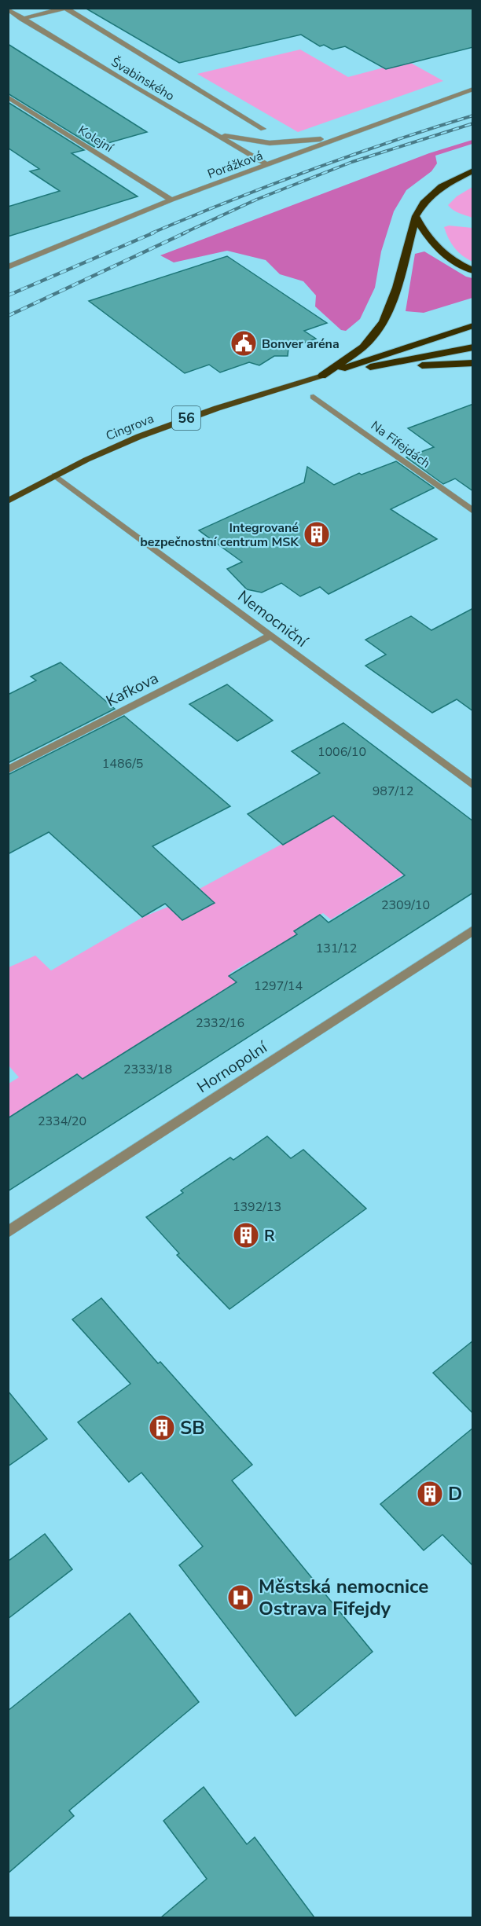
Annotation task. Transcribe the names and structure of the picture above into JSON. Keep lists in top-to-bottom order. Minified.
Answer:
{"streets":{"highway":["56"],"main road":["Cingrova"],"street":["Švabinského","Kolejní","Porážková","Na Fifejdách","Nemocniční","Kafkova","Hornopolní"]},"crossings":[["Švabinského","Porážková"],["Kolejní","Porážková"],["56","Cingrova"],["Cingrova","Nemocniční"],["Nemocniční","Kafkova"]],"places":{"public building":["Bonver aréna"],"building":["Integrované bezpečnostní centrum MSK","R","SB","D"],"hospital":["Městská nemocnice Ostrava Fifejdy"]},"house_numbers":["1006/10","1486/5","987/12","2309/10","131/12","1297/14","2332/16","2333/18","2334/20","1392/13"]}
